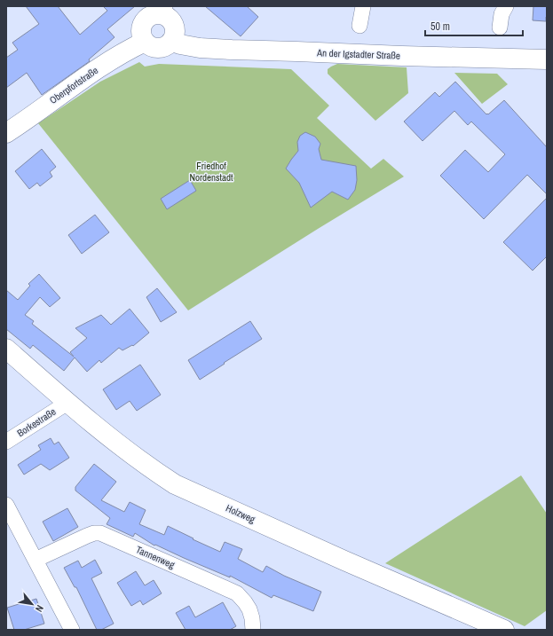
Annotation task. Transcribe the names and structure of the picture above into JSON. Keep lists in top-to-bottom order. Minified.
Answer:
{"streets":{"street":["An der Igstadter Straße","Oberpfortstraße","Borkestraße","Holzweg","Tannenweg"]},"crossings":[["An der Igstadter Straße","Oberpfortstraße"],["Borkestraße","Holzweg"]],"parks":["Friedhof Nordenstadt"],"scale_bar":"50 m","north":"bottom right"}
